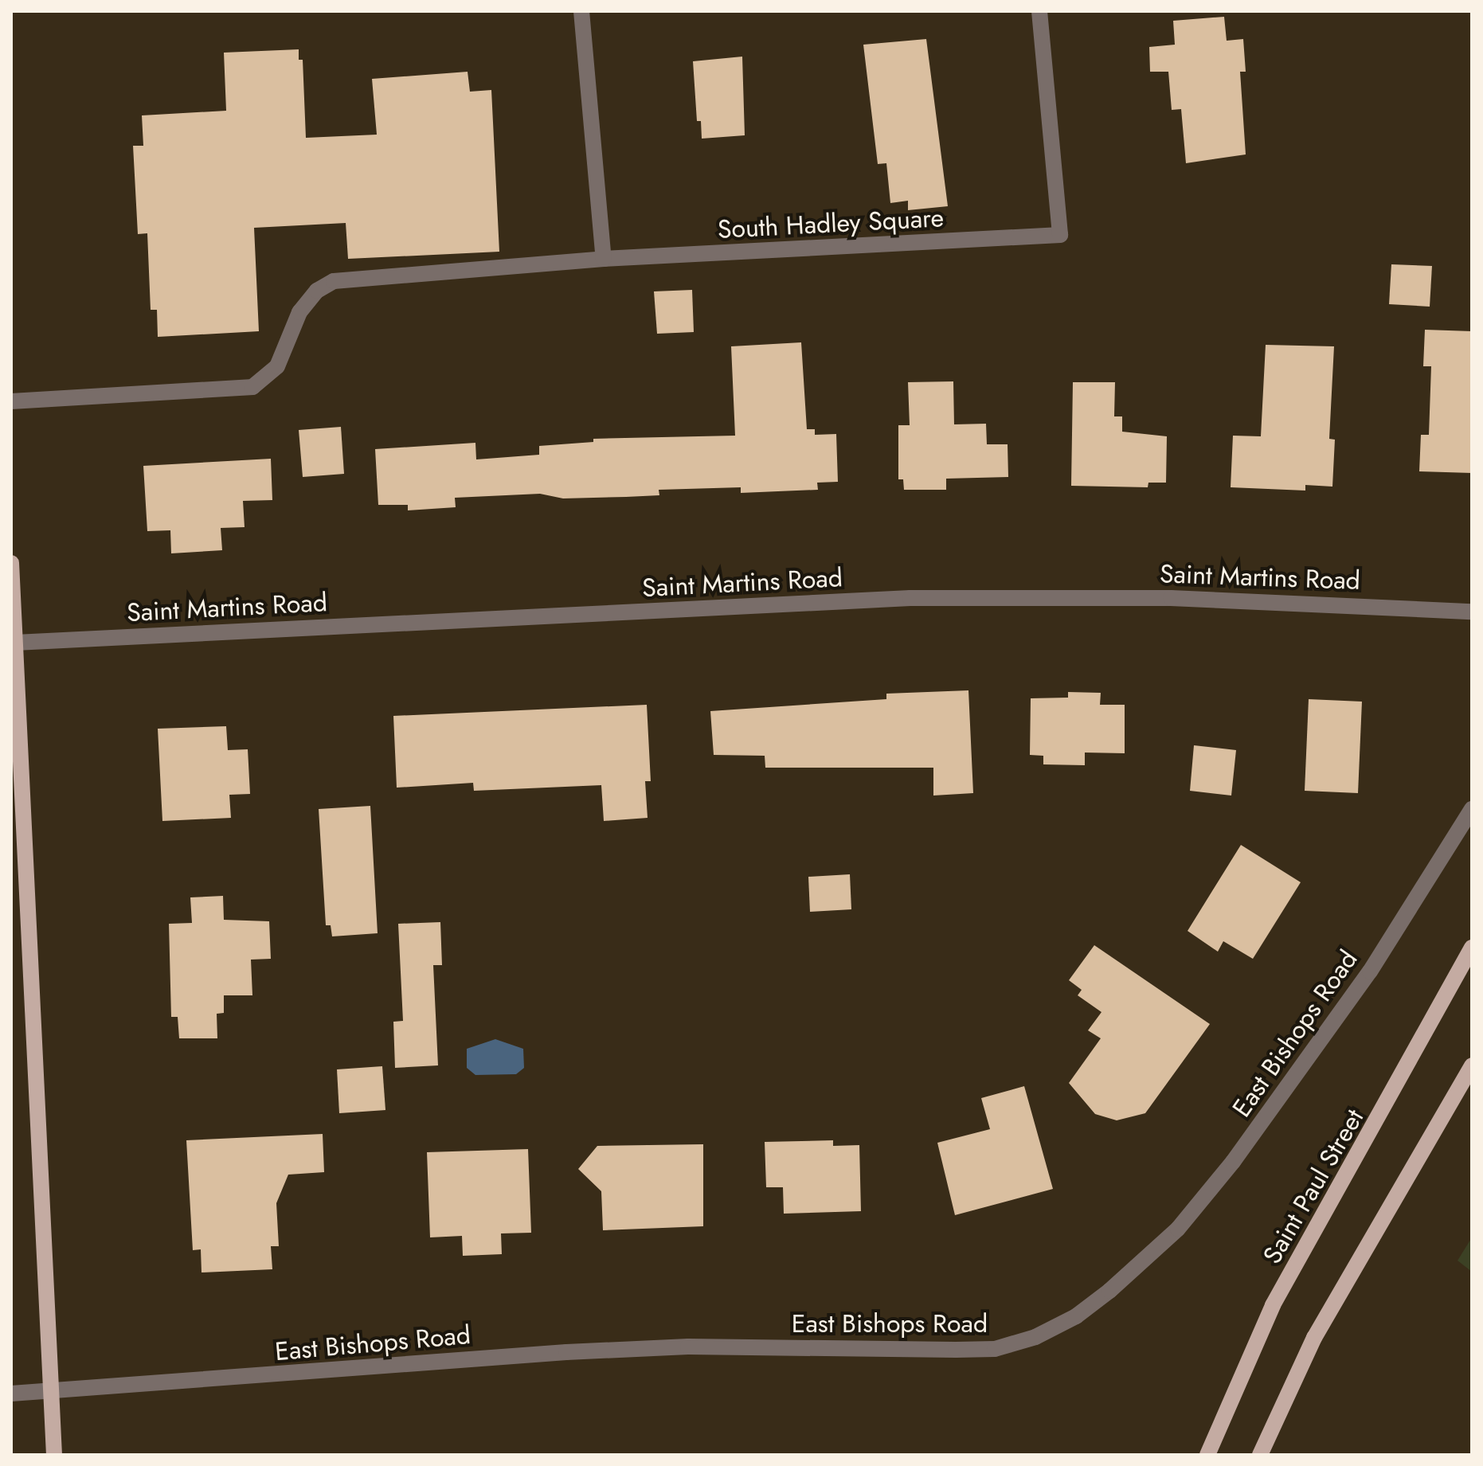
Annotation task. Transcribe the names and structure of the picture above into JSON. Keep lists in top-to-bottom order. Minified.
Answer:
{"streets":{"main road":["Saint Paul Street"],"street":["South Hadley Square","Saint Martins Road","East Bishops Road"]}}
